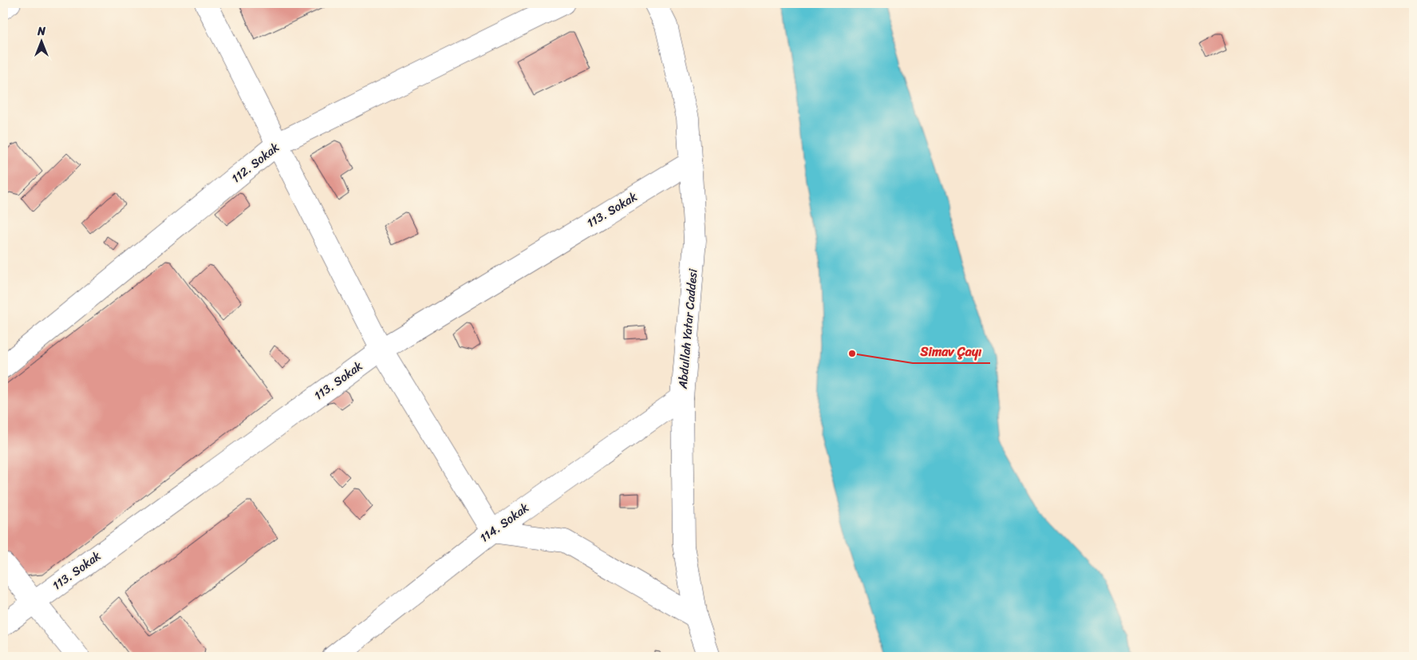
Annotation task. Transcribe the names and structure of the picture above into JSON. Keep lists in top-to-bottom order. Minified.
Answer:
{"streets":{"street":["112. Sokak","113. Sokak","Abdullah Yatar Caddesi","114. Sokak"]},"crossings":[["113. Sokak","Abdullah Yatar Caddesi"],["Abdullah Yatar Caddesi","114. Sokak"]],"places":["Simav Çayı"],"north":"top"}
